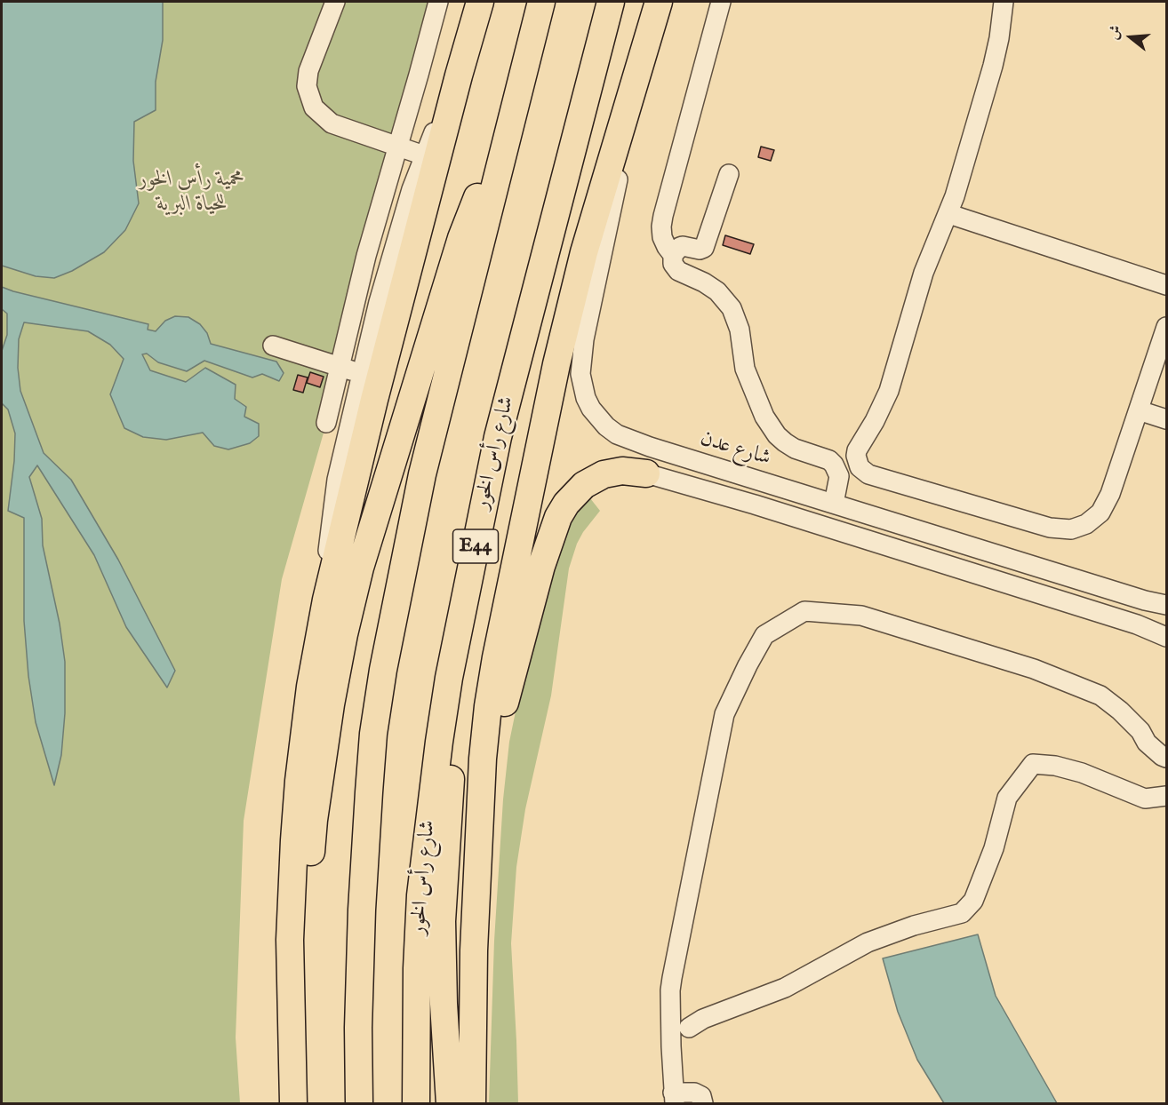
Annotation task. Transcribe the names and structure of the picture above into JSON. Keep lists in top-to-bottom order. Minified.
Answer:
{"streets":{"highway":["شارع رأس الخور","E44"],"street":["شارع عدن"]},"parks":["محمية رأس الخور للحياة البرية"],"north":"left"}
